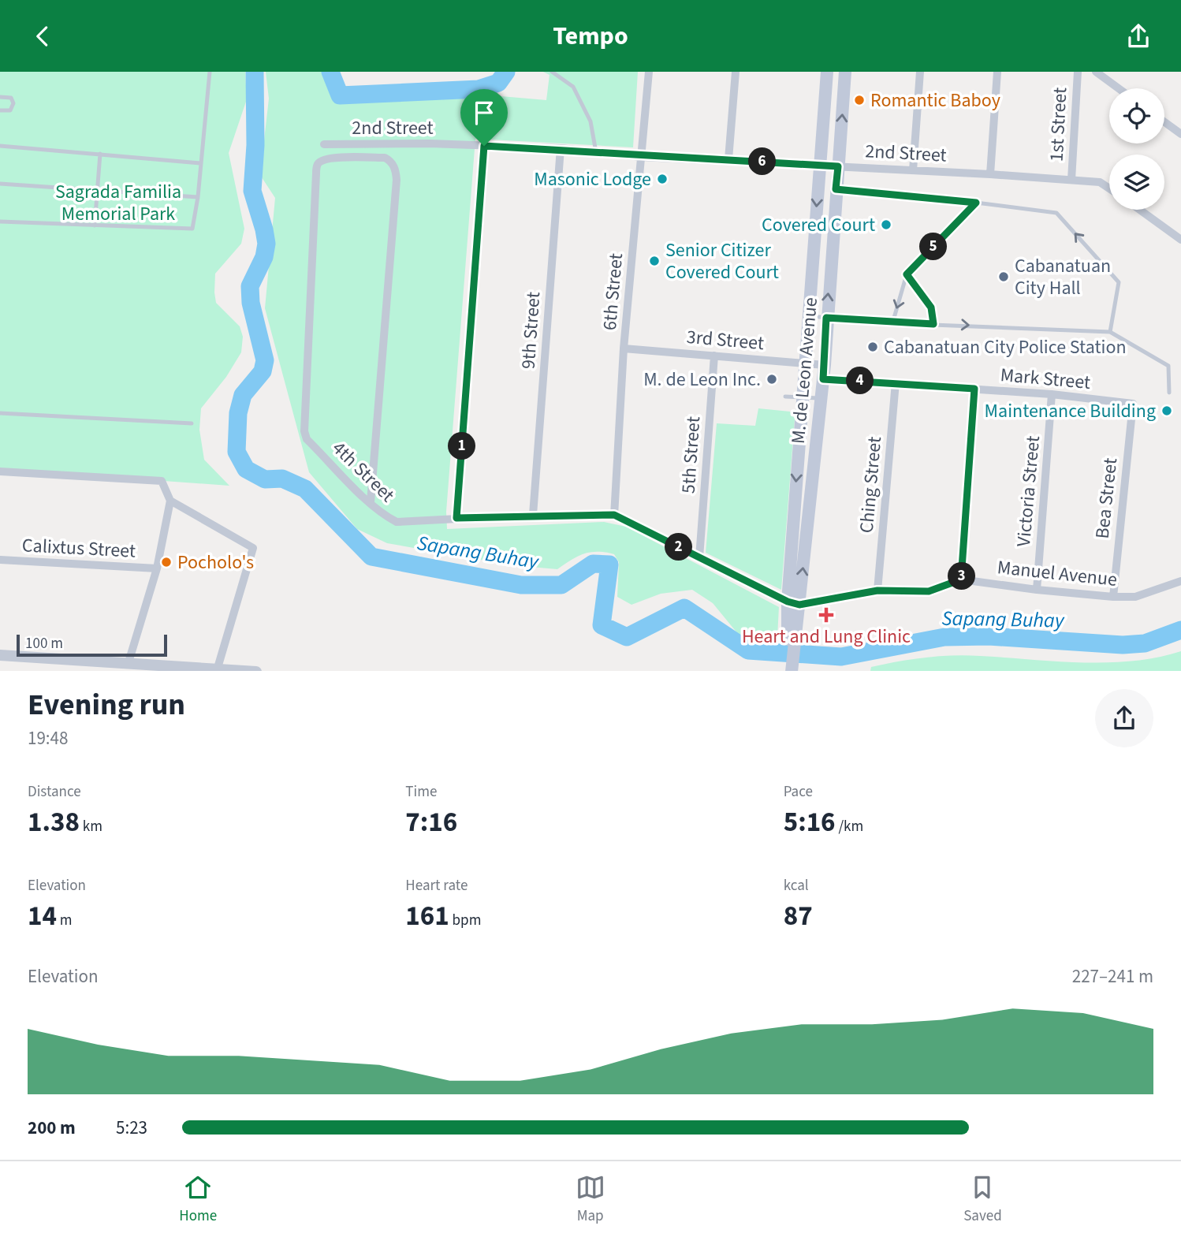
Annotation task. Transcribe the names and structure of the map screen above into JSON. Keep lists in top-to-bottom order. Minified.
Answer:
{"streets":{"main road":["M. de Leon Avenue"],"street":["1st Street","2nd Street","6th Street","9th Street","3rd Street","Mark Street","5th Street","4th Street","Ching Street","Victoria Street","Bea Street","Calixtus Street","Manuel Avenue"]},"crossings":[["1st Street","2nd Street"],["2nd Street","6th Street"],["2nd Street","9th Street"],["2nd Street","M. de Leon Avenue"],["6th Street","3rd Street"],["6th Street","4th Street"],["9th Street","4th Street"],["3rd Street","M. de Leon Avenue"],["3rd Street","5th Street"],["M. de Leon Avenue","Mark Street"],["M. de Leon Avenue","4th Street"],["M. de Leon Avenue","Manuel Avenue"],["Mark Street","Ching Street"],["Mark Street","Victoria Street"],["Mark Street","Bea Street"],["5th Street","4th Street"],["4th Street","Manuel Avenue"],["Ching Street","Manuel Avenue"],["Victoria Street","Manuel Avenue"],["Bea Street","Manuel Avenue"]],"water":["Sapang Buhay"],"parks":["Sagrada Familia Memorial Park"],"places":{"other":["Romantic Baboy","Masonic Lodge","Covered Court","Senior Citizer Covered Court","Cabanatuan City Hall","Cabanatuan City Police Station","M. de Leon Inc.","Maintenance Building","Pocholo's"],"health":["Heart and Lung Clinic"]},"scale_bar":"100 m","page":{"header":"Tempo","pins":["6","5","4","1","2","3"],"scale":"100 m","heading":["Evening run","19:48"],"stats":[["Distance","1.38 km"],["Time","7:16"],["Pace","5:16 /km"],["Elevation","14 m"],["Heart rate","161 bpm"],["kcal","87"]],"chart":["Elevation","227–241 m"],"list":[{"name":"200 m","note":"5:23"}],"tabs":["Home","Map","Saved"]}}
